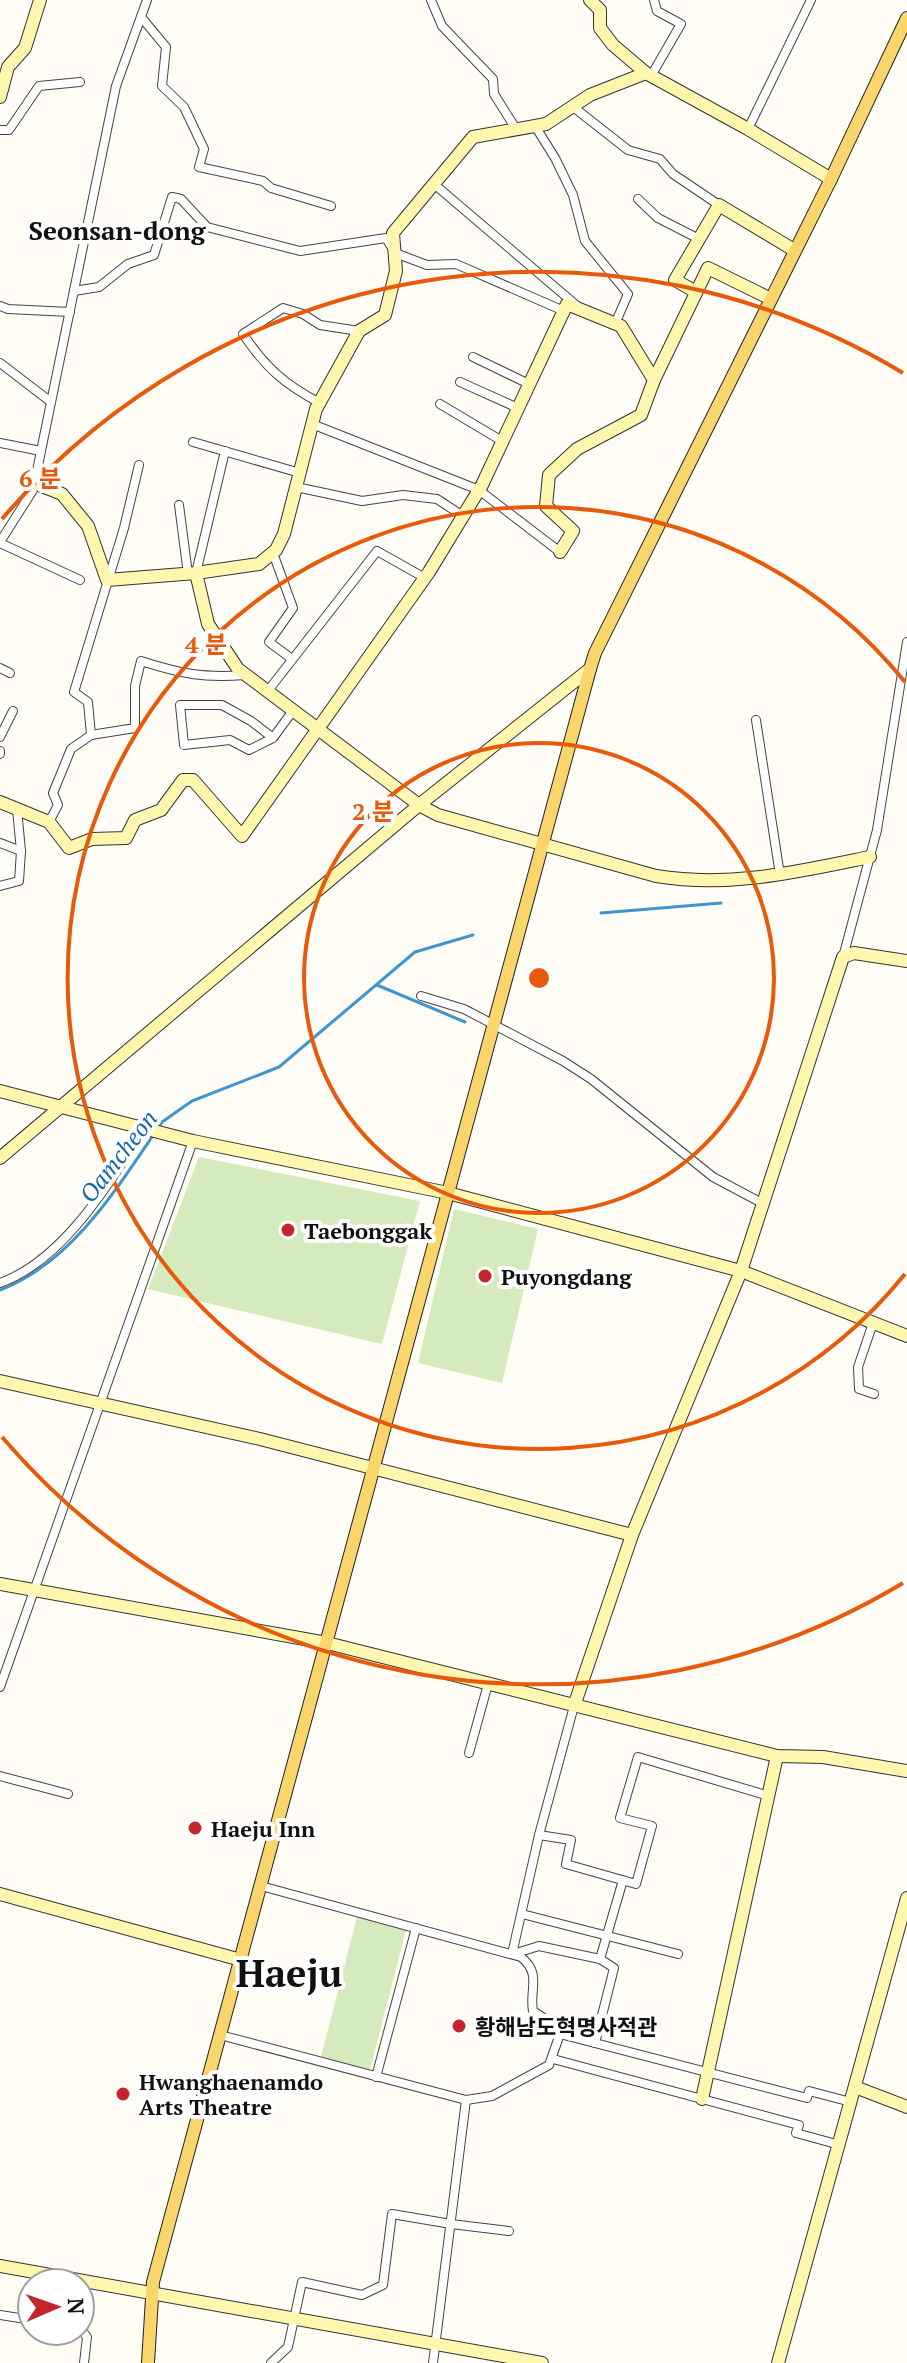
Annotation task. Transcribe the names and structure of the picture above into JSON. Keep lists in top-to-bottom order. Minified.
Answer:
{"districts":["Seonsan-dong","Haeju"],"water":["Oamcheon"],"places":["Taebonggak","Puyongdang","Haeju Inn","황해남도혁명사적관","Hwanghaenamdo Arts Theatre"],"north":"right","rings":["6 분","4 분","2 분"]}
